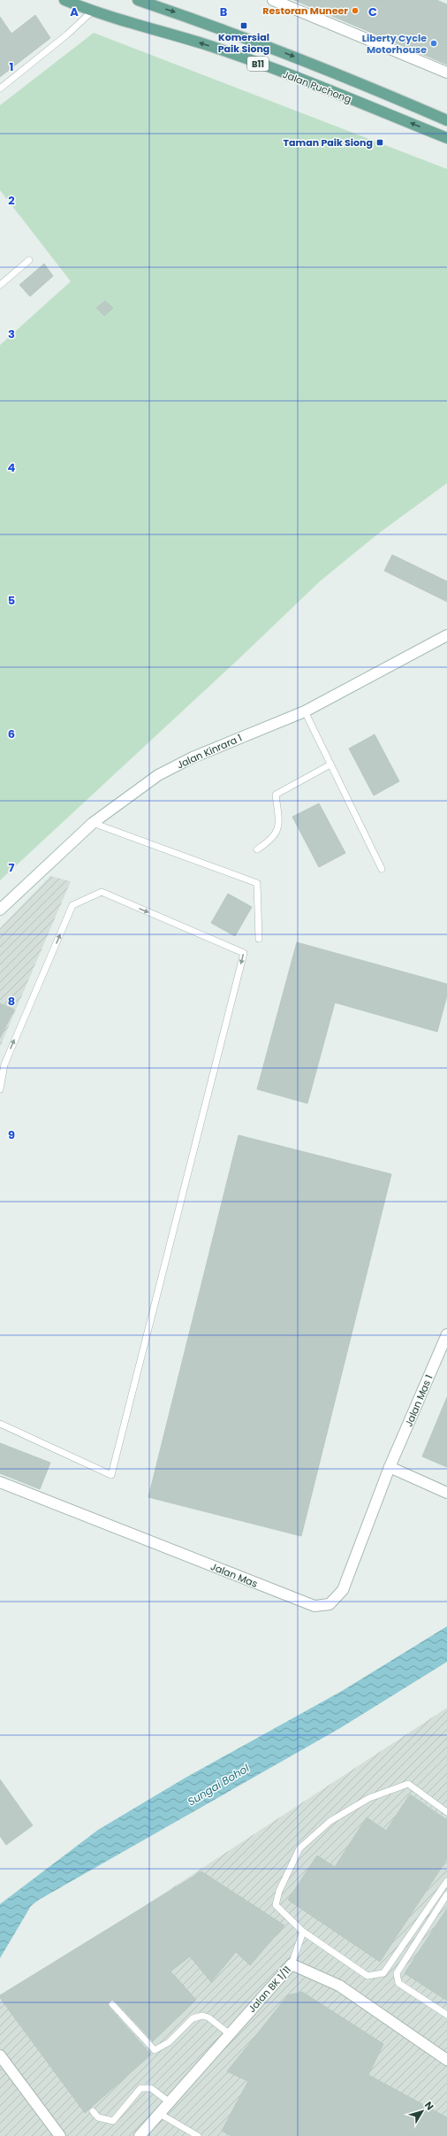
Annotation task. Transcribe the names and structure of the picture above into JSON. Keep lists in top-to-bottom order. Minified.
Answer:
{"streets":{"main road":["B11","Jalan Puchong"],"street":["Jalan Kinrara 1","Jalan Mas 1","Jalan Mas","Jalan BK 1/11"]},"crossings":[["Jalan Mas 1","Jalan Mas"]],"water":["Sungai Bohol"],"places":{"other":["Restoran Muneer","Liberty Cycle Motorhouse"],"transit":["Komersial Paik Siong","Taman Paik Siong"]},"north":"top right","grid":{"columns":["A","B","C"],"rows":["1","2","3","4","5","6","7","8","9"]}}
